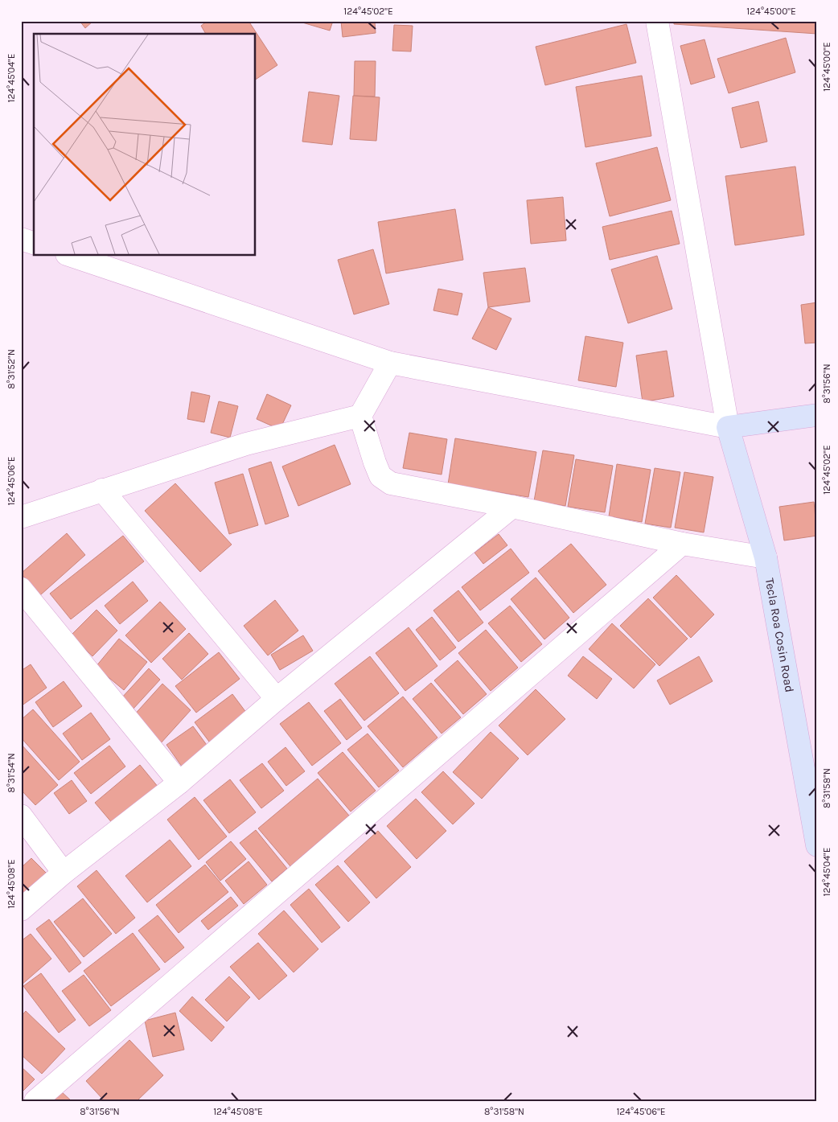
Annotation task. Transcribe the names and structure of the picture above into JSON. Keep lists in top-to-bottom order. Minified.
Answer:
{"streets":{"street":["Tecla Roa Cosin Road"]},"coordinates":["124°45'02\"E","124°45'00\"E","124°45'04\"E","8°31'52\"N","8°31'56\"N","124°45'06\"E","8°31'54\"N","8°31'58\"N","124°45'08\"E"]}
